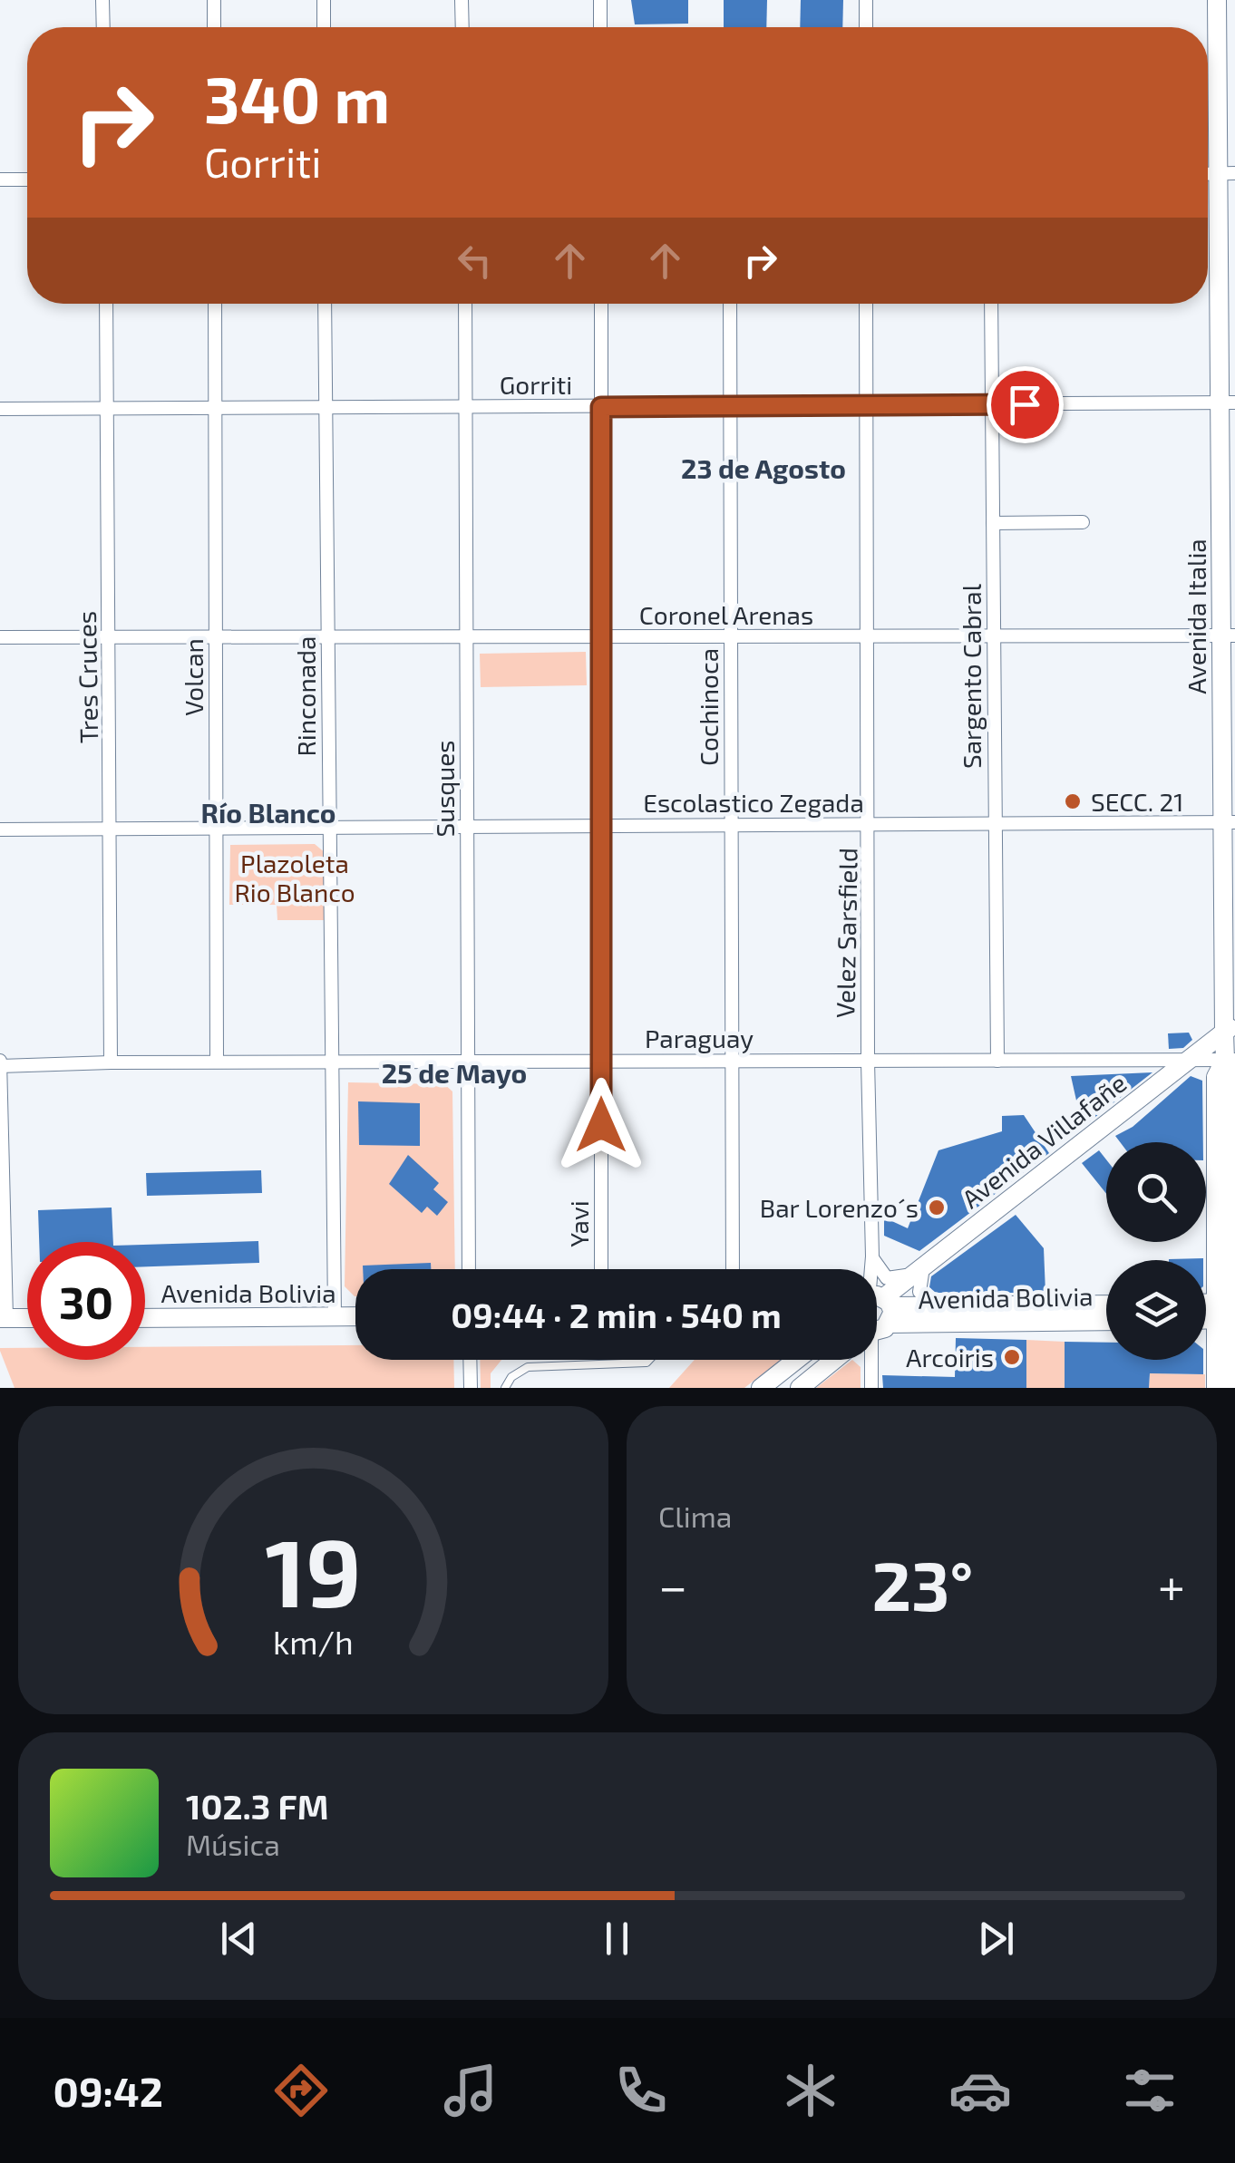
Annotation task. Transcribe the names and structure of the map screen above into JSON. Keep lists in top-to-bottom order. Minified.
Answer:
{"streets":{"street":["Gorriti","Coronel Arenas","Avenida Italia","Sargento Cabral","Tres Cruces","Volcan","Rinconada","Cochinoca","Susques","Escolastico Zegada","Velez Sarsfield","Paraguay","Avenida Villafañe","Yavi","Avenida Bolivia"]},"crossings":[["Gorriti","Avenida Italia"],["Gorriti","Sargento Cabral"],["Gorriti","Tres Cruces"],["Gorriti","Volcan"],["Gorriti","Rinconada"],["Gorriti","Cochinoca"],["Gorriti","Susques"],["Gorriti","Velez Sarsfield"],["Gorriti","Yavi"],["Coronel Arenas","Avenida Italia"],["Coronel Arenas","Sargento Cabral"],["Coronel Arenas","Tres Cruces"],["Coronel Arenas","Volcan"],["Coronel Arenas","Rinconada"],["Coronel Arenas","Cochinoca"],["Coronel Arenas","Susques"],["Coronel Arenas","Velez Sarsfield"],["Coronel Arenas","Yavi"],["Avenida Italia","Escolastico Zegada"],["Avenida Italia","Paraguay"],["Avenida Italia","Avenida Villafañe"],["Sargento Cabral","Escolastico Zegada"],["Sargento Cabral","Paraguay"],["Tres Cruces","Escolastico Zegada"],["Tres Cruces","Paraguay"],["Volcan","Escolastico Zegada"],["Volcan","Paraguay"],["Rinconada","Escolastico Zegada"],["Rinconada","Paraguay"],["Rinconada","Avenida Bolivia"],["Cochinoca","Escolastico Zegada"],["Cochinoca","Paraguay"],["Susques","Escolastico Zegada"],["Susques","Paraguay"],["Escolastico Zegada","Velez Sarsfield"],["Escolastico Zegada","Yavi"],["Velez Sarsfield","Paraguay"],["Paraguay","Avenida Villafañe"],["Paraguay","Yavi"],["Avenida Villafañe","Avenida Bolivia"]],"districts":["23 de Agosto","Río Blanco","25 de Mayo"],"parks":["Plazoleta Rio Blanco"],"places":["SECC. 21","Bar Lorenzo´s","Arcoiris"],"page":{"turn":["340 m","Gorriti"],"limit":"30","trip":"09:44 · 2 min · 540 m","tile":"Clima","heat":["−","23°","+"],"song":["102.3 FM","Música"],"tabs":"09:42","gauge":["19","km/h"]}}
